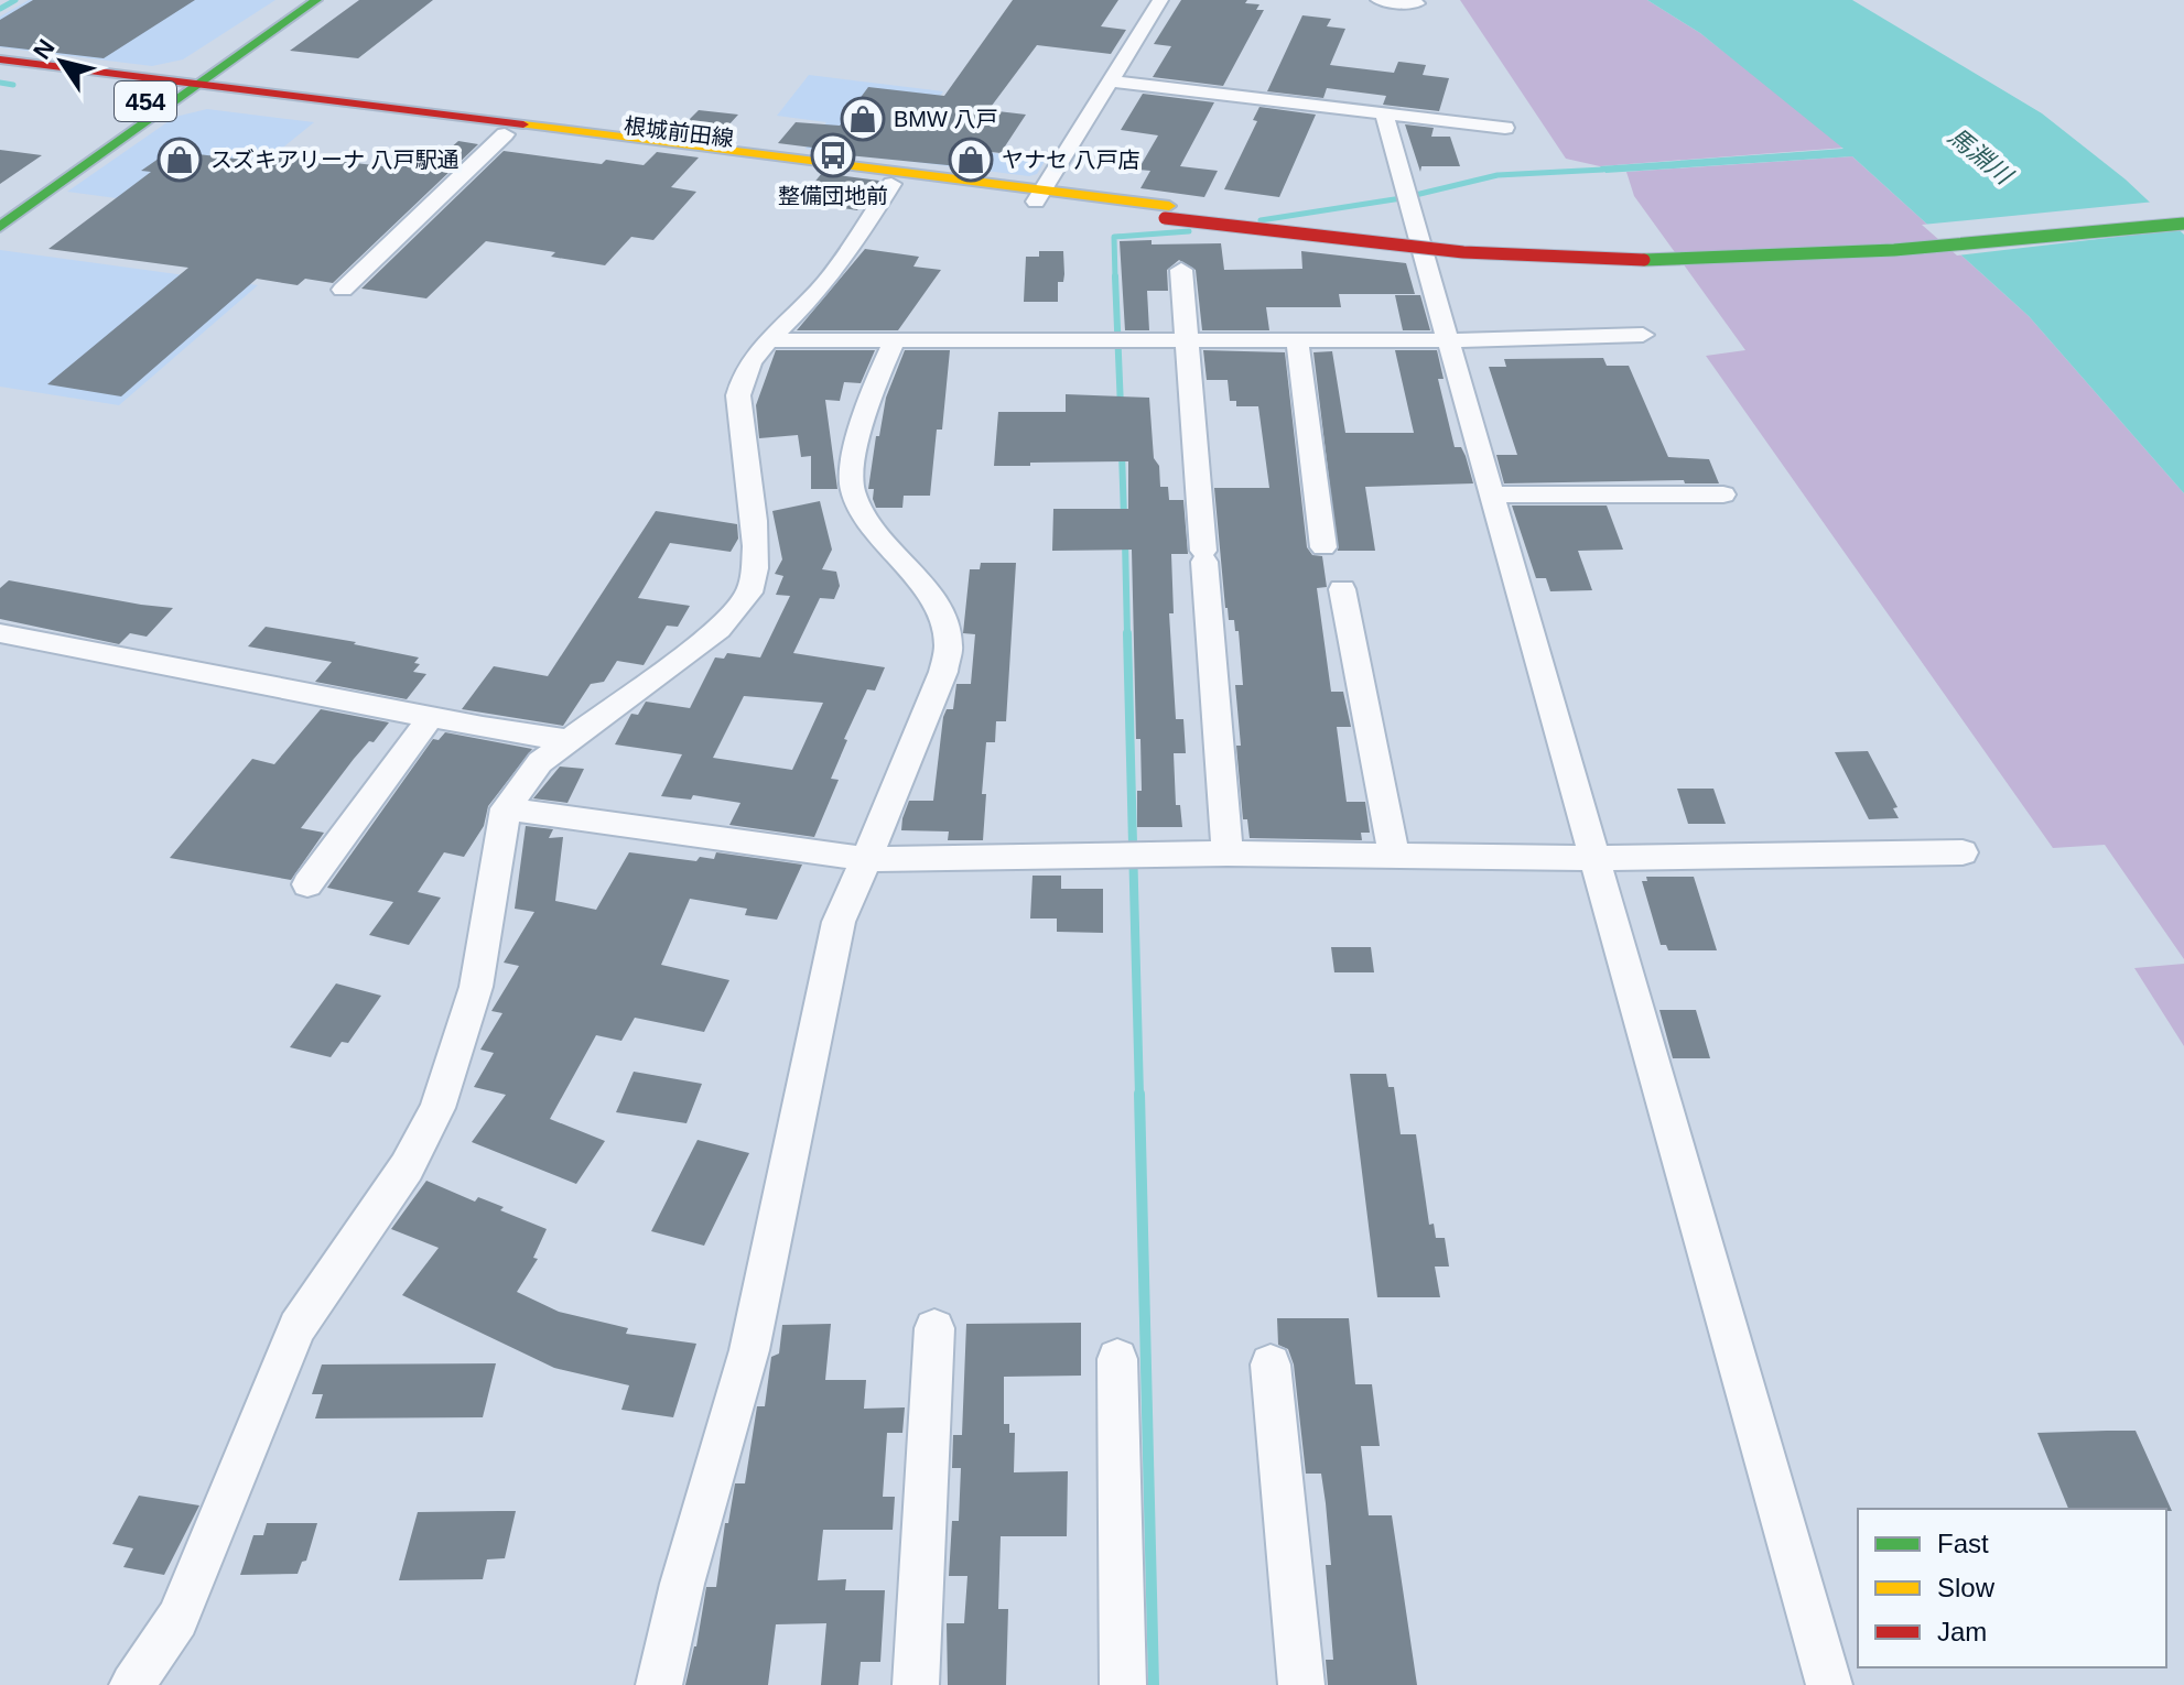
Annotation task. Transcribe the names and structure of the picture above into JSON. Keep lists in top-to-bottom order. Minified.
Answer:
{"streets":{"main road":["454","根城前田線"]},"crossings":[["454","根城前田線"]],"water":["馬淵川"],"places":{"shop":["BMW 八戸","スズキアリーナ 八戸駅通","ヤナセ 八戸店"],"bus stop":["整備団地前"]},"legend":["Fast","Slow","Jam"],"north":"top left"}
